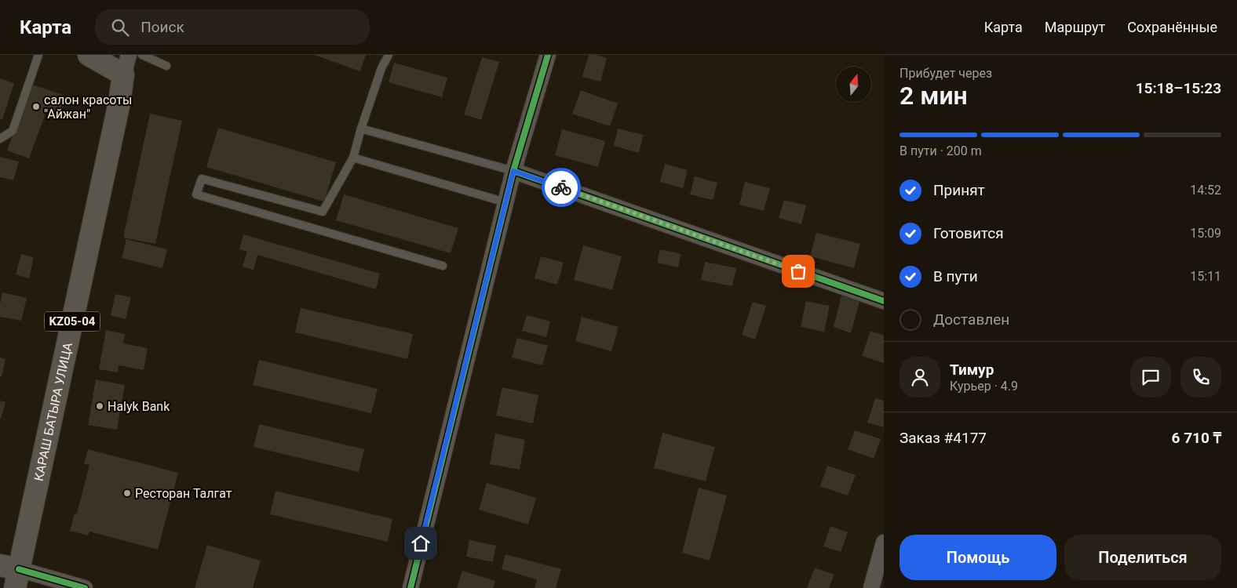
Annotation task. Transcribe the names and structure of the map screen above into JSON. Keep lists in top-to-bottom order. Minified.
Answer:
{"streets":{"main road":["KZ05-04","КАРАШ БАТЫРА УЛИЦА"]},"places":["салон красоты \"Айжан\"","Halyk Bank","Ресторан Талгат"],"north":"top","page":{"header":"Карта","search":"Поиск","nav":["Карта","Маршрут","Сохранённые"],"heading":["2 мин","Прибудет через","15:18–15:23"],"panel":["Тимур","Курьер · 4.9","Заказ #4177","6 710 ₸"],"bar":"В пути · 200 m","list":[["Принят","14:52"],["Готовится","15:09"],["В пути","15:11"],"Доставлен"],"buttons":["Помощь","Поделиться"]}}
